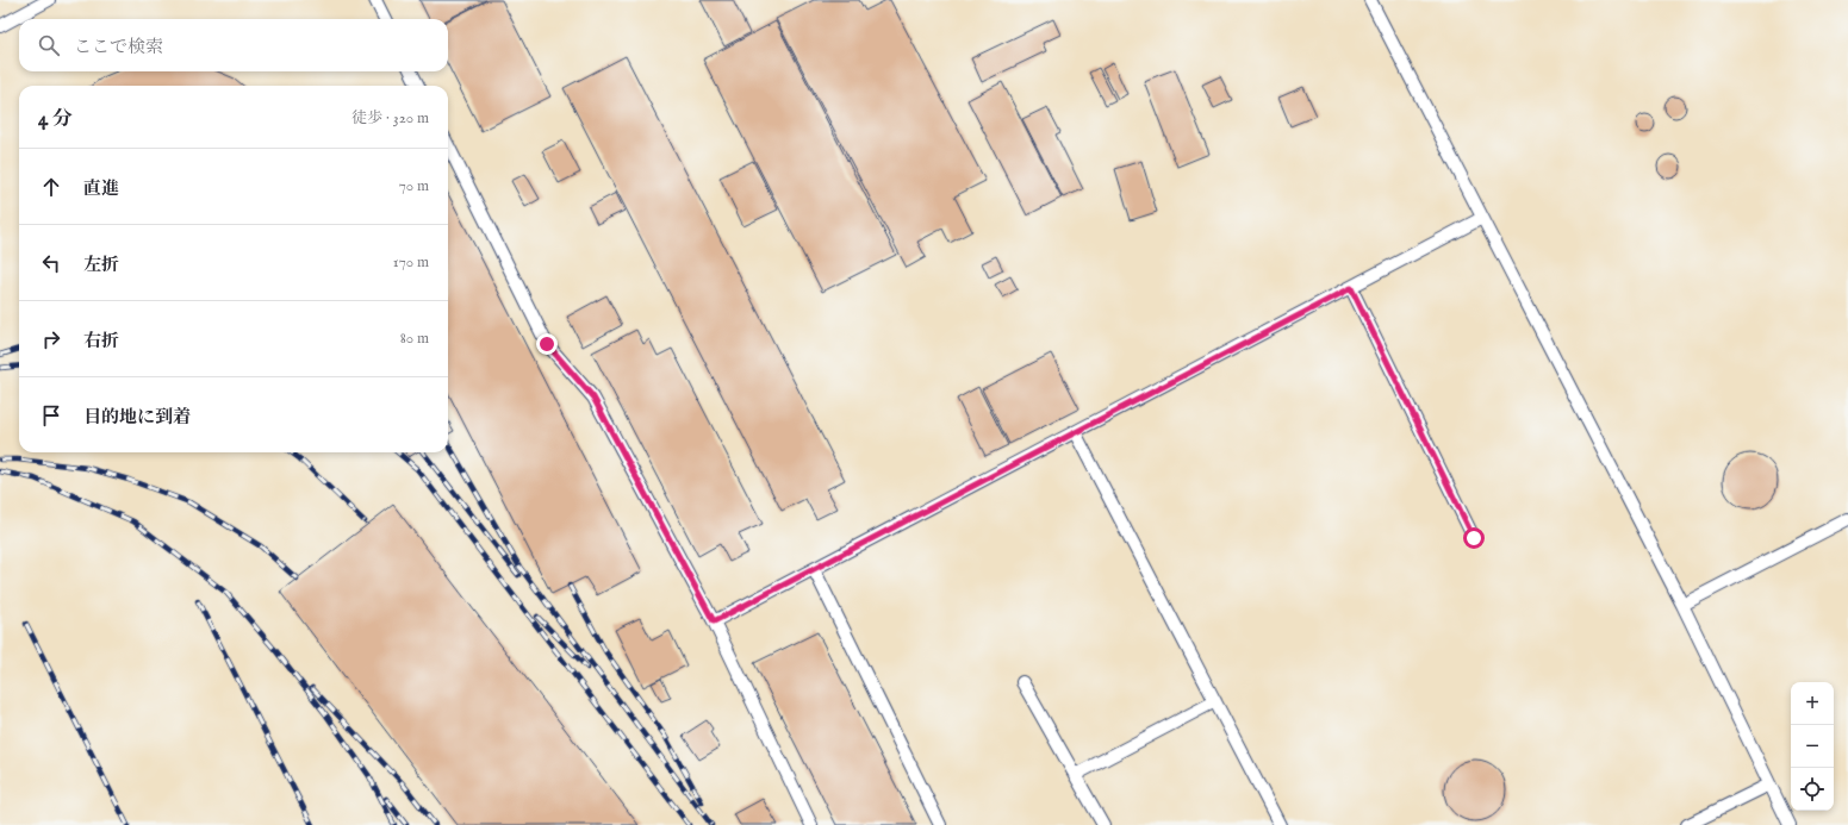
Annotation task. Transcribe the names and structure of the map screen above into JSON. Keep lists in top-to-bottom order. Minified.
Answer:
{"page":{"search":"ここで検索","heading":["4 分","徒歩 · 320 m"],"list":[["直進","70 m"],["左折","170 m"],["右折","80 m"],"目的地に到着"],"map_buttons":["+","−"]}}
